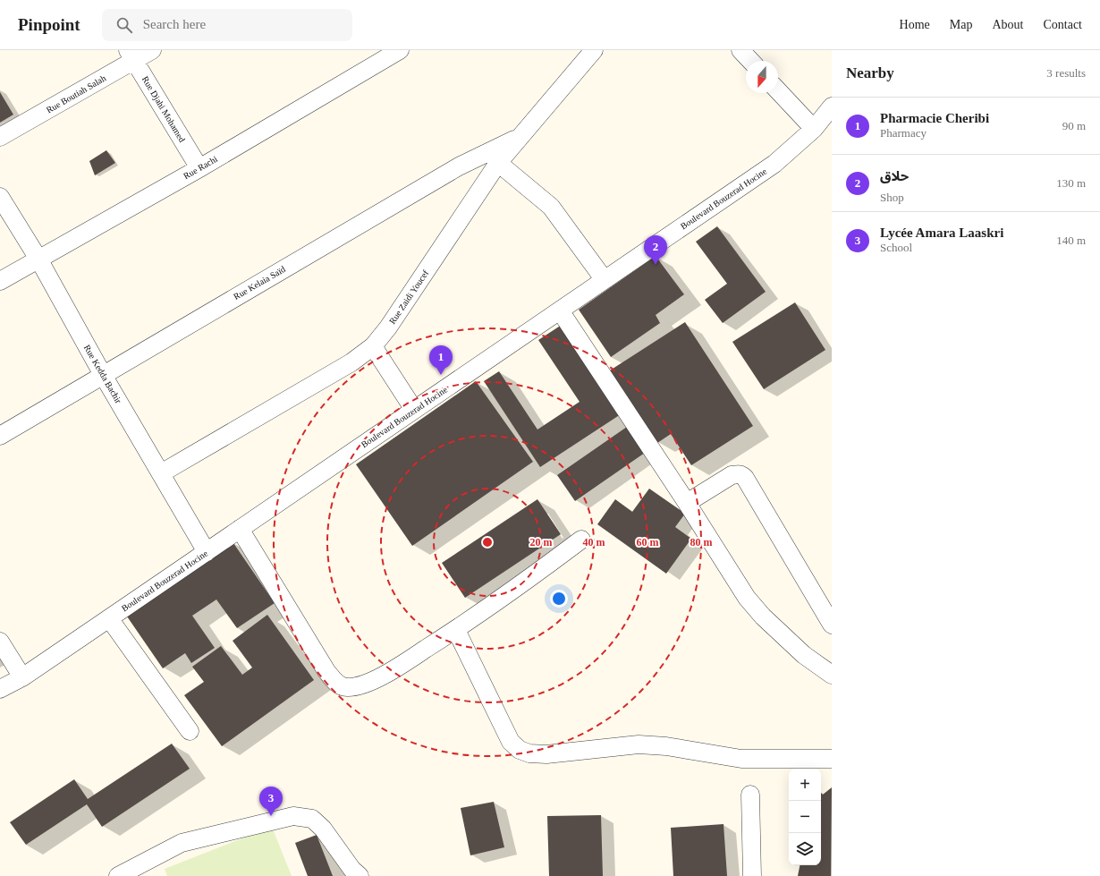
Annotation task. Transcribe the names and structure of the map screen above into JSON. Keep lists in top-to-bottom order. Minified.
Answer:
{"streets":{"street":["Rue Boutiah Salah","Rue Djahi Mohamed","Rue Rachi","Boulevard Bouzerad Hocine","Rue Kelaia Saïd","Rue Zaidi Youcef","Rue Kedda Bachir"]},"crossings":[["Rue Boutiah Salah","Rue Djahi Mohamed"],["Rue Djahi Mohamed","Rue Rachi"],["Rue Rachi","Rue Kedda Bachir"],["Boulevard Bouzerad Hocine","Rue Kedda Bachir"],["Rue Kelaia Saïd","Rue Zaidi Youcef"],["Rue Kelaia Saïd","Rue Kedda Bachir"],["Rue Zaidi Youcef","Rue Kedda Bachir"]],"north":"bottom","page":{"header":"Pinpoint","search":"Search here","nav":["Home","Map","About","Contact"],"heading":["Nearby","3 results"],"list":[{"mark":"1","name":"Pharmacie Cheribi","note":"Pharmacy","value":"90 m"},{"mark":"2","name":"حلاق","note":"Shop","value":"130 m"},{"mark":"3","name":"Lycée Amara Laaskri","note":"School","value":"140 m"}],"pins":["2","1","3"],"map_buttons":["+","−"]},"rings":["20 m","40 m","60 m","80 m"]}
